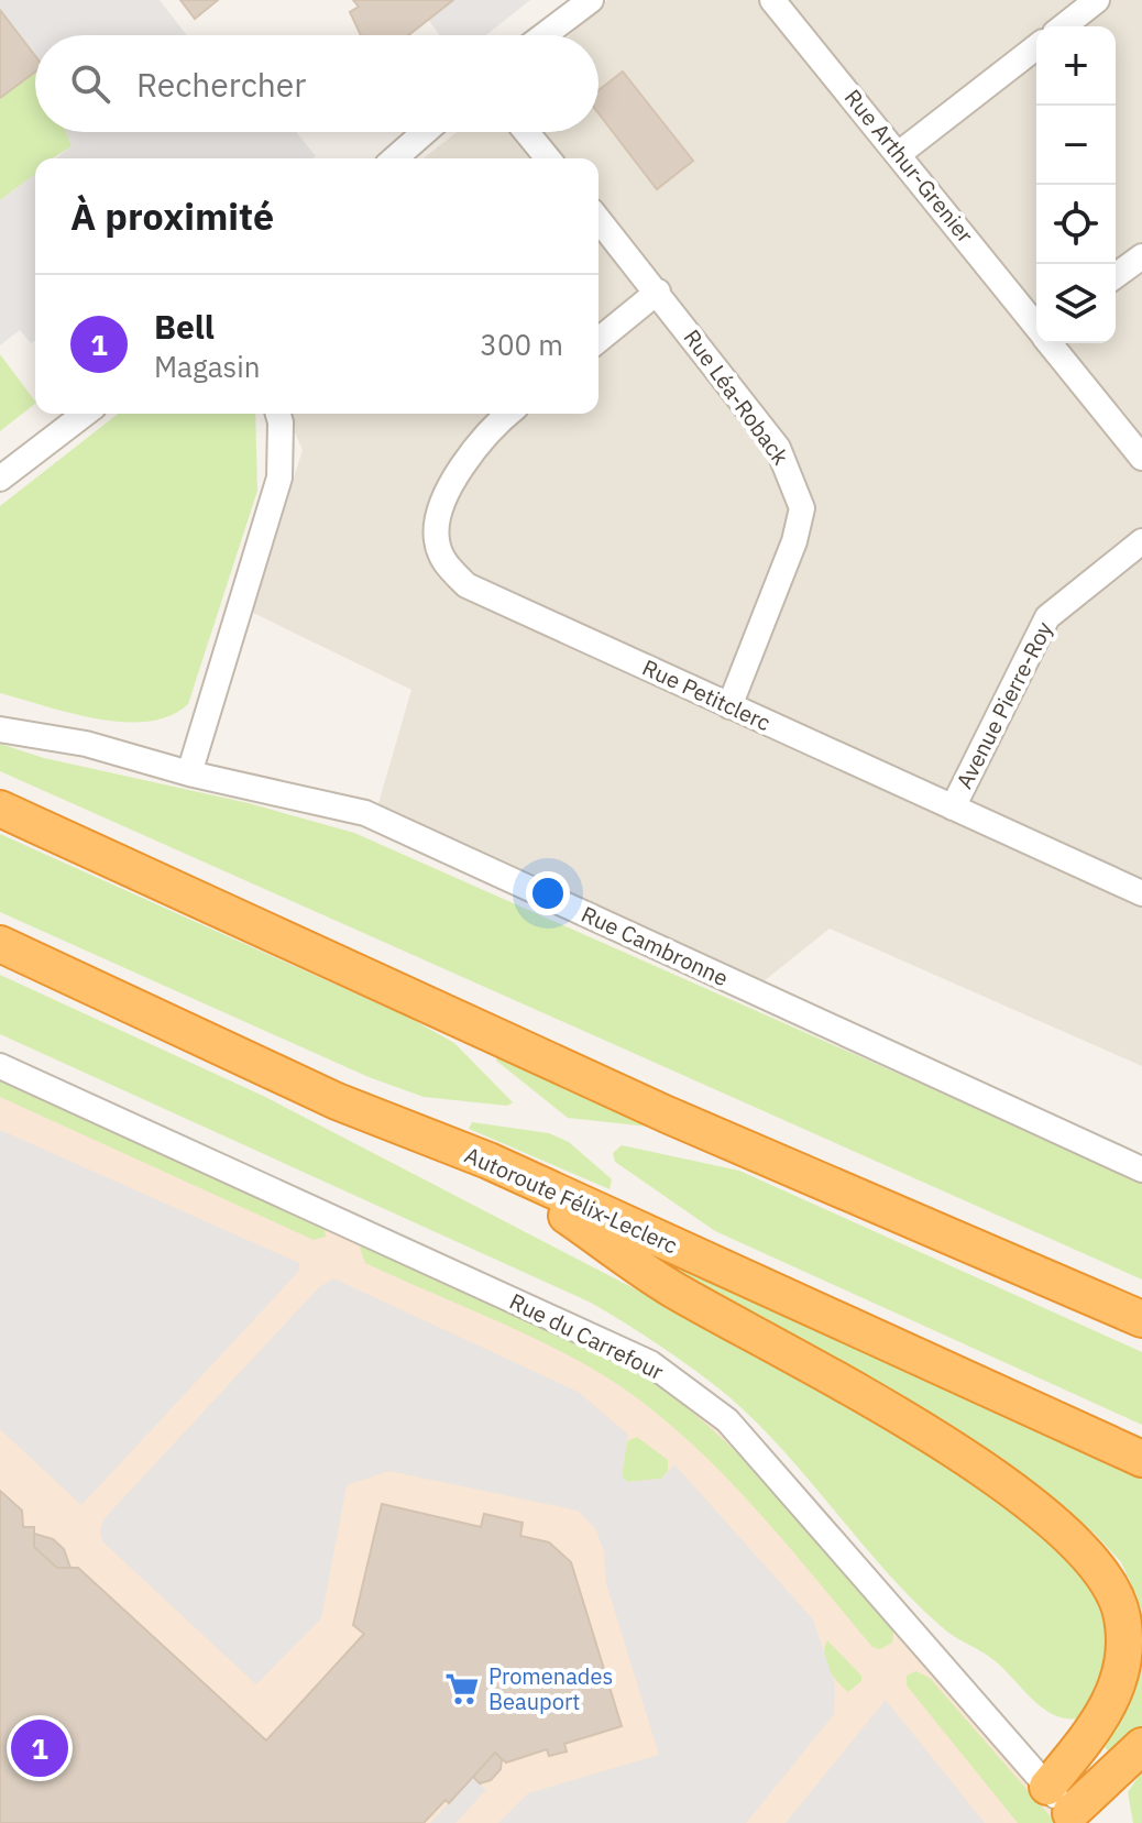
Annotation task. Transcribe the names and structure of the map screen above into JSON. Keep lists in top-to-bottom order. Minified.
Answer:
{"streets":{"highway":["Autoroute Félix-Leclerc"],"street":["Rue Arthur-Grenier","Rue Léa-Roback","Rue Petitclerc","Avenue Pierre-Roy","Rue Cambronne","Rue du Carrefour"]},"crossings":[["Rue Léa-Roback","Rue Petitclerc"],["Rue Petitclerc","Avenue Pierre-Roy"]],"places":{"supermarket":["Promenades Beauport"]},"page":{"map_buttons":["+","−"],"search":"Rechercher","heading":"À proximité","list":[{"mark":"1","name":"Bell","note":"Magasin","value":"300 m"}],"pins":"1"}}
